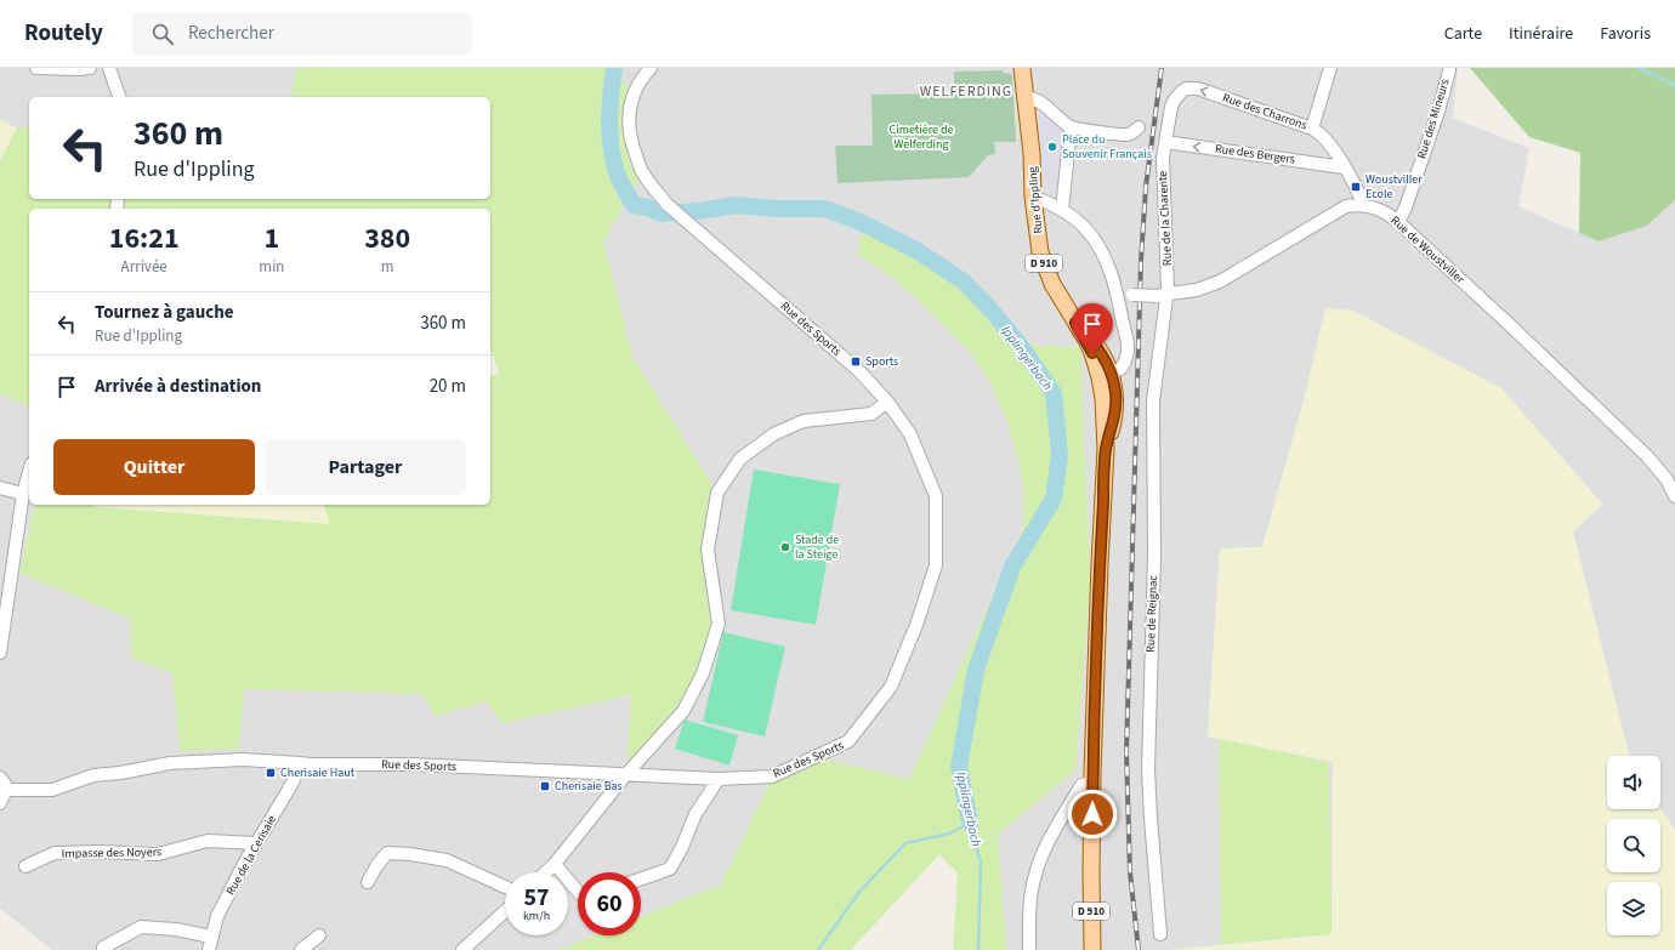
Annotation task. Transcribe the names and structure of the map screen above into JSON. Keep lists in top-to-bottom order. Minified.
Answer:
{"streets":{"main road":["Rue d'Ippling","D 910"],"street":["Rue des Charrons","Rue des Mineurs","Rue des Bergers","Rue de la Charente","Rue de Woustviller","Rue des Sports","Rue de Reignac","Impasse des Noyers","Rue de la Cerisaie"]},"crossings":[["Rue des Charrons","Rue des Bergers"],["Rue des Charrons","Rue de la Charente"],["Rue des Charrons","Rue de Woustviller"],["Rue des Mineurs","Rue de Woustviller"],["Rue des Bergers","Rue de la Charente"],["Rue de la Charente","Rue de Reignac"],["Rue des Sports","Rue de la Cerisaie"],["Impasse des Noyers","Rue de la Cerisaie"]],"one_way":["Rue des Bergers"],"districts":["WELFERDING"],"water":["Ipplingerbach"],"parks":["Cimetière de Welferding"],"places":{"other":["Place du Souvenir Français","Stade de la Steige"],"transit":["Woustviller Ecole","Sports","Cherisaie Haut","Cherisaie Bas"]},"page":{"header":"Routely","search":"Rechercher","nav":["Carte","Itinéraire","Favoris"],"turn":["360 m","Rue d'Ippling"],"eta":["16:21","Arrivée","1","min","380","m"],"list":[{"name":"Tournez à gauche","note":"Rue d'Ippling","value":"360 m"},{"name":"Arrivée à destination","value":"20 m"}],"buttons":["Quitter","Partager"],"speed":"57 km/h","limit":"60"}}
